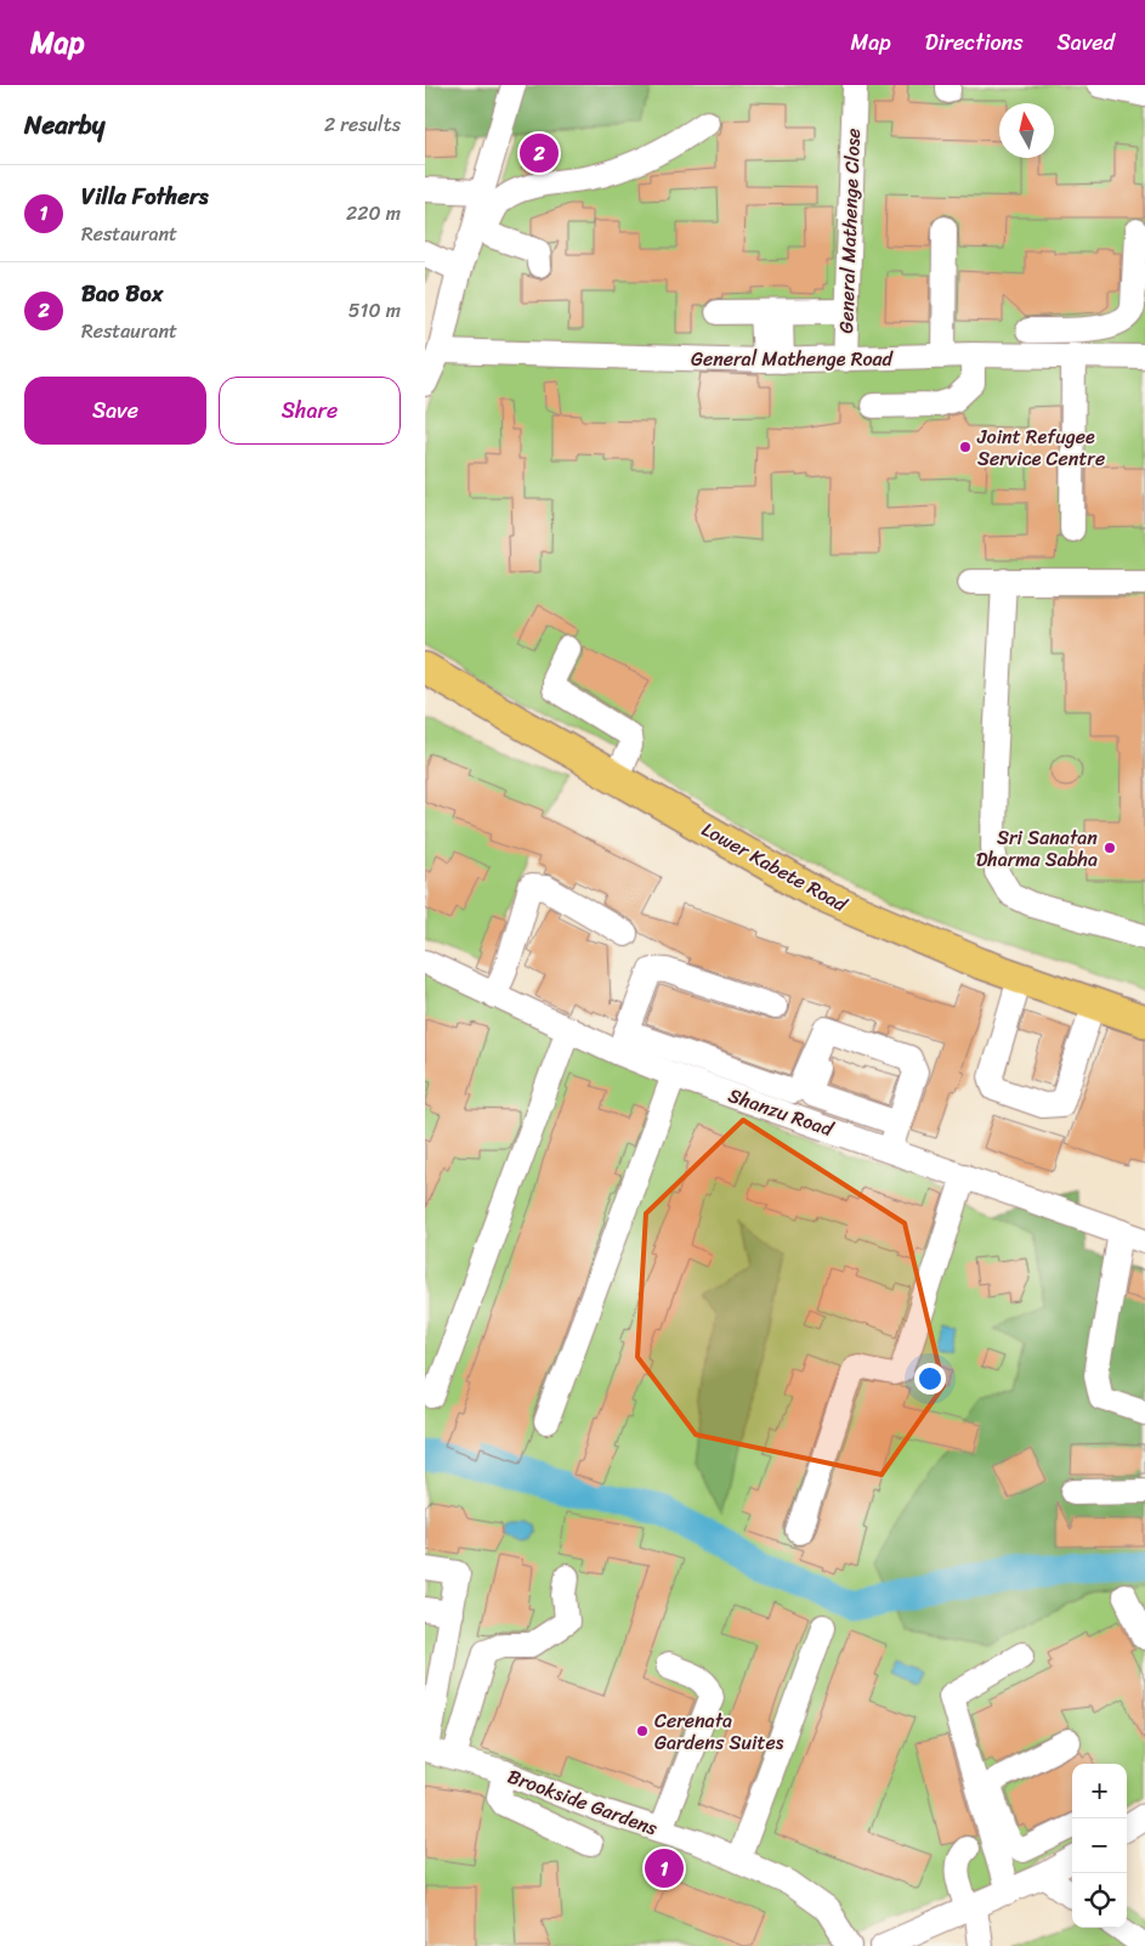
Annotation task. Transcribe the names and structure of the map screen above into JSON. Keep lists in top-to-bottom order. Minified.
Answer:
{"streets":{"main road":["Lower Kabete Road"],"street":["General Mathenge Close","General Mathenge Road","Shanzu Road","Brookside Gardens"]},"crossings":[["General Mathenge Close","General Mathenge Road"]],"places":["Joint Refugee Service Centre","Sri Sanatan Dharma Sabha","Cerenata Gardens Suites"],"north":"top","page":{"header":"Map","nav":["Map","Directions","Saved"],"heading":["Nearby","2 results"],"pins":["2","1"],"list":[{"mark":"1","name":"Villa Fothers","note":"Restaurant","value":"220 m"},{"mark":"2","name":"Bao Box","note":"Restaurant","value":"510 m"}],"buttons":["Save","Share"],"map_buttons":["+","−"]}}
